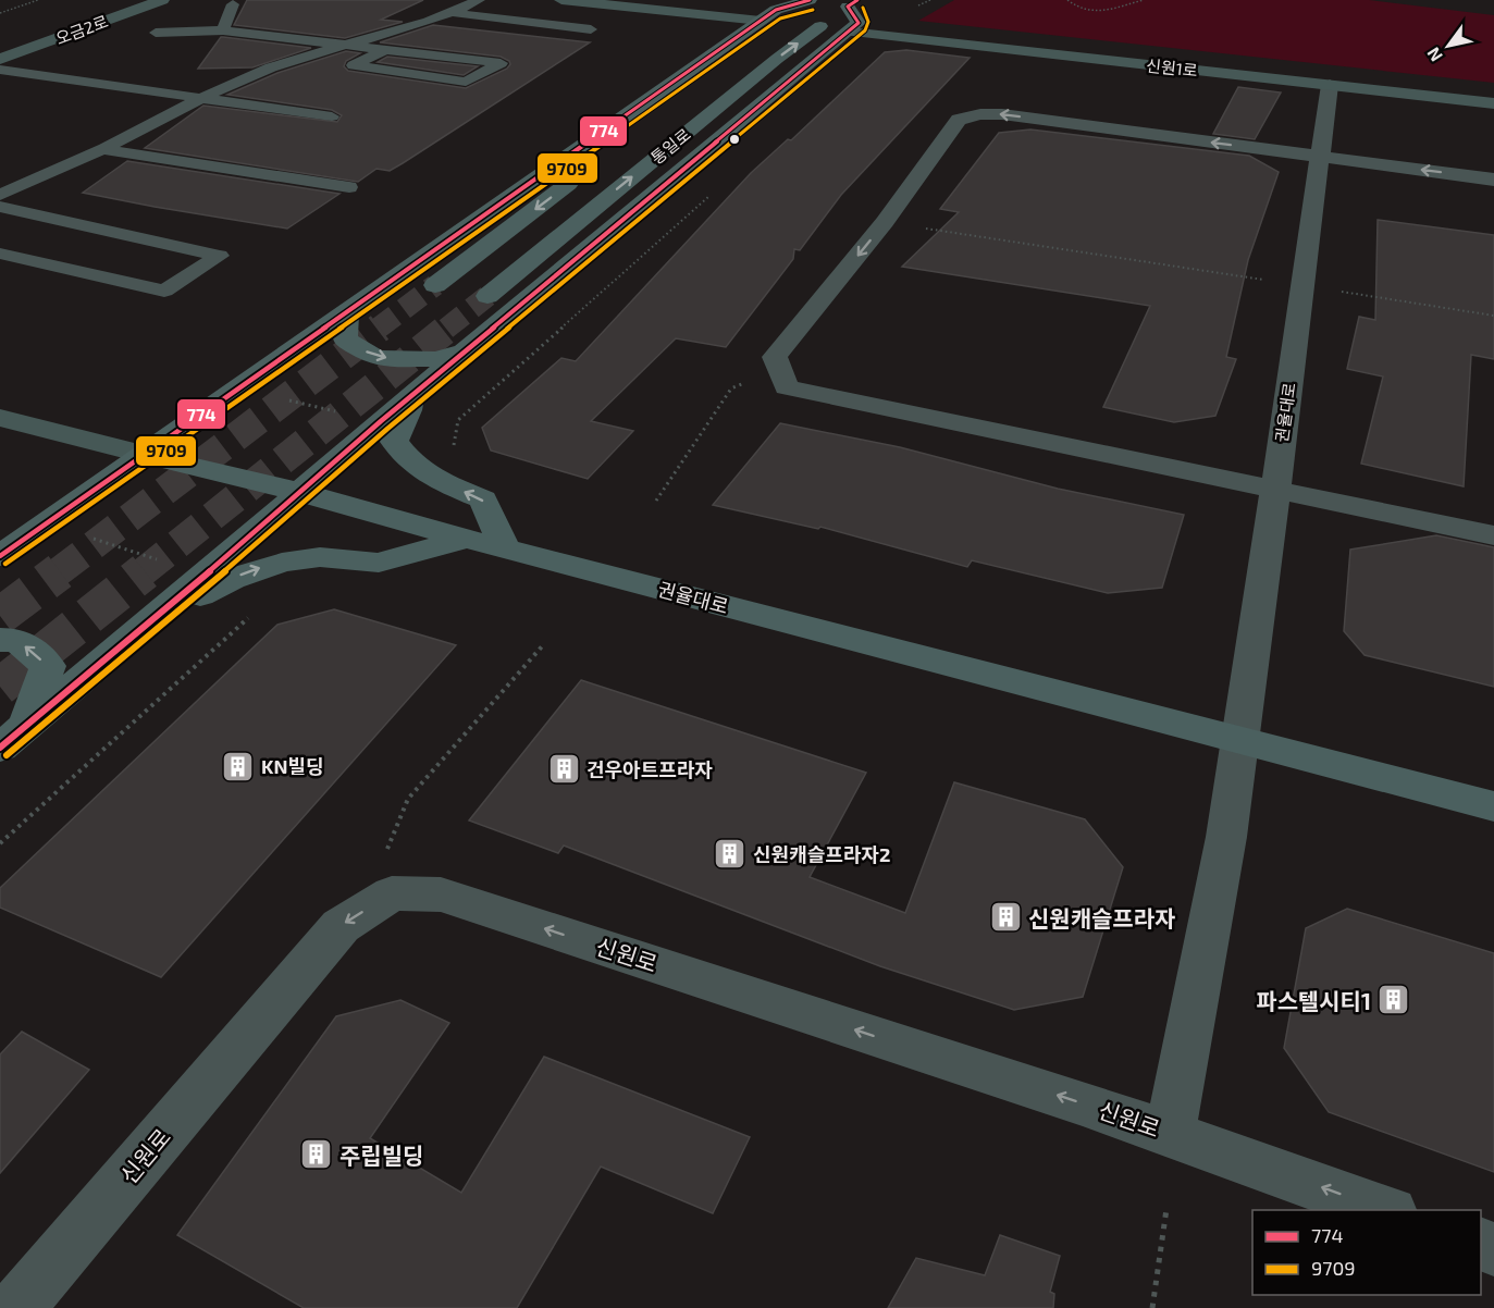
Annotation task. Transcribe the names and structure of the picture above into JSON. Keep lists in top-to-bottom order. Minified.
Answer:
{"streets":{"main road":["통일로","권율대로"],"street":["오금2로","신원1로","신원로"]},"crossings":[["신원1로","권율대로"]],"one_way":["신원로"],"places":{"building":["KN빌딩","건우아트프라자","신원캐슬프라자2","신원캐슬프라자","파스텔시티1","주립빌딩"]},"lines":["transit line 774","transit line 9709"],"legend":["774","9709"],"north":"bottom left"}
